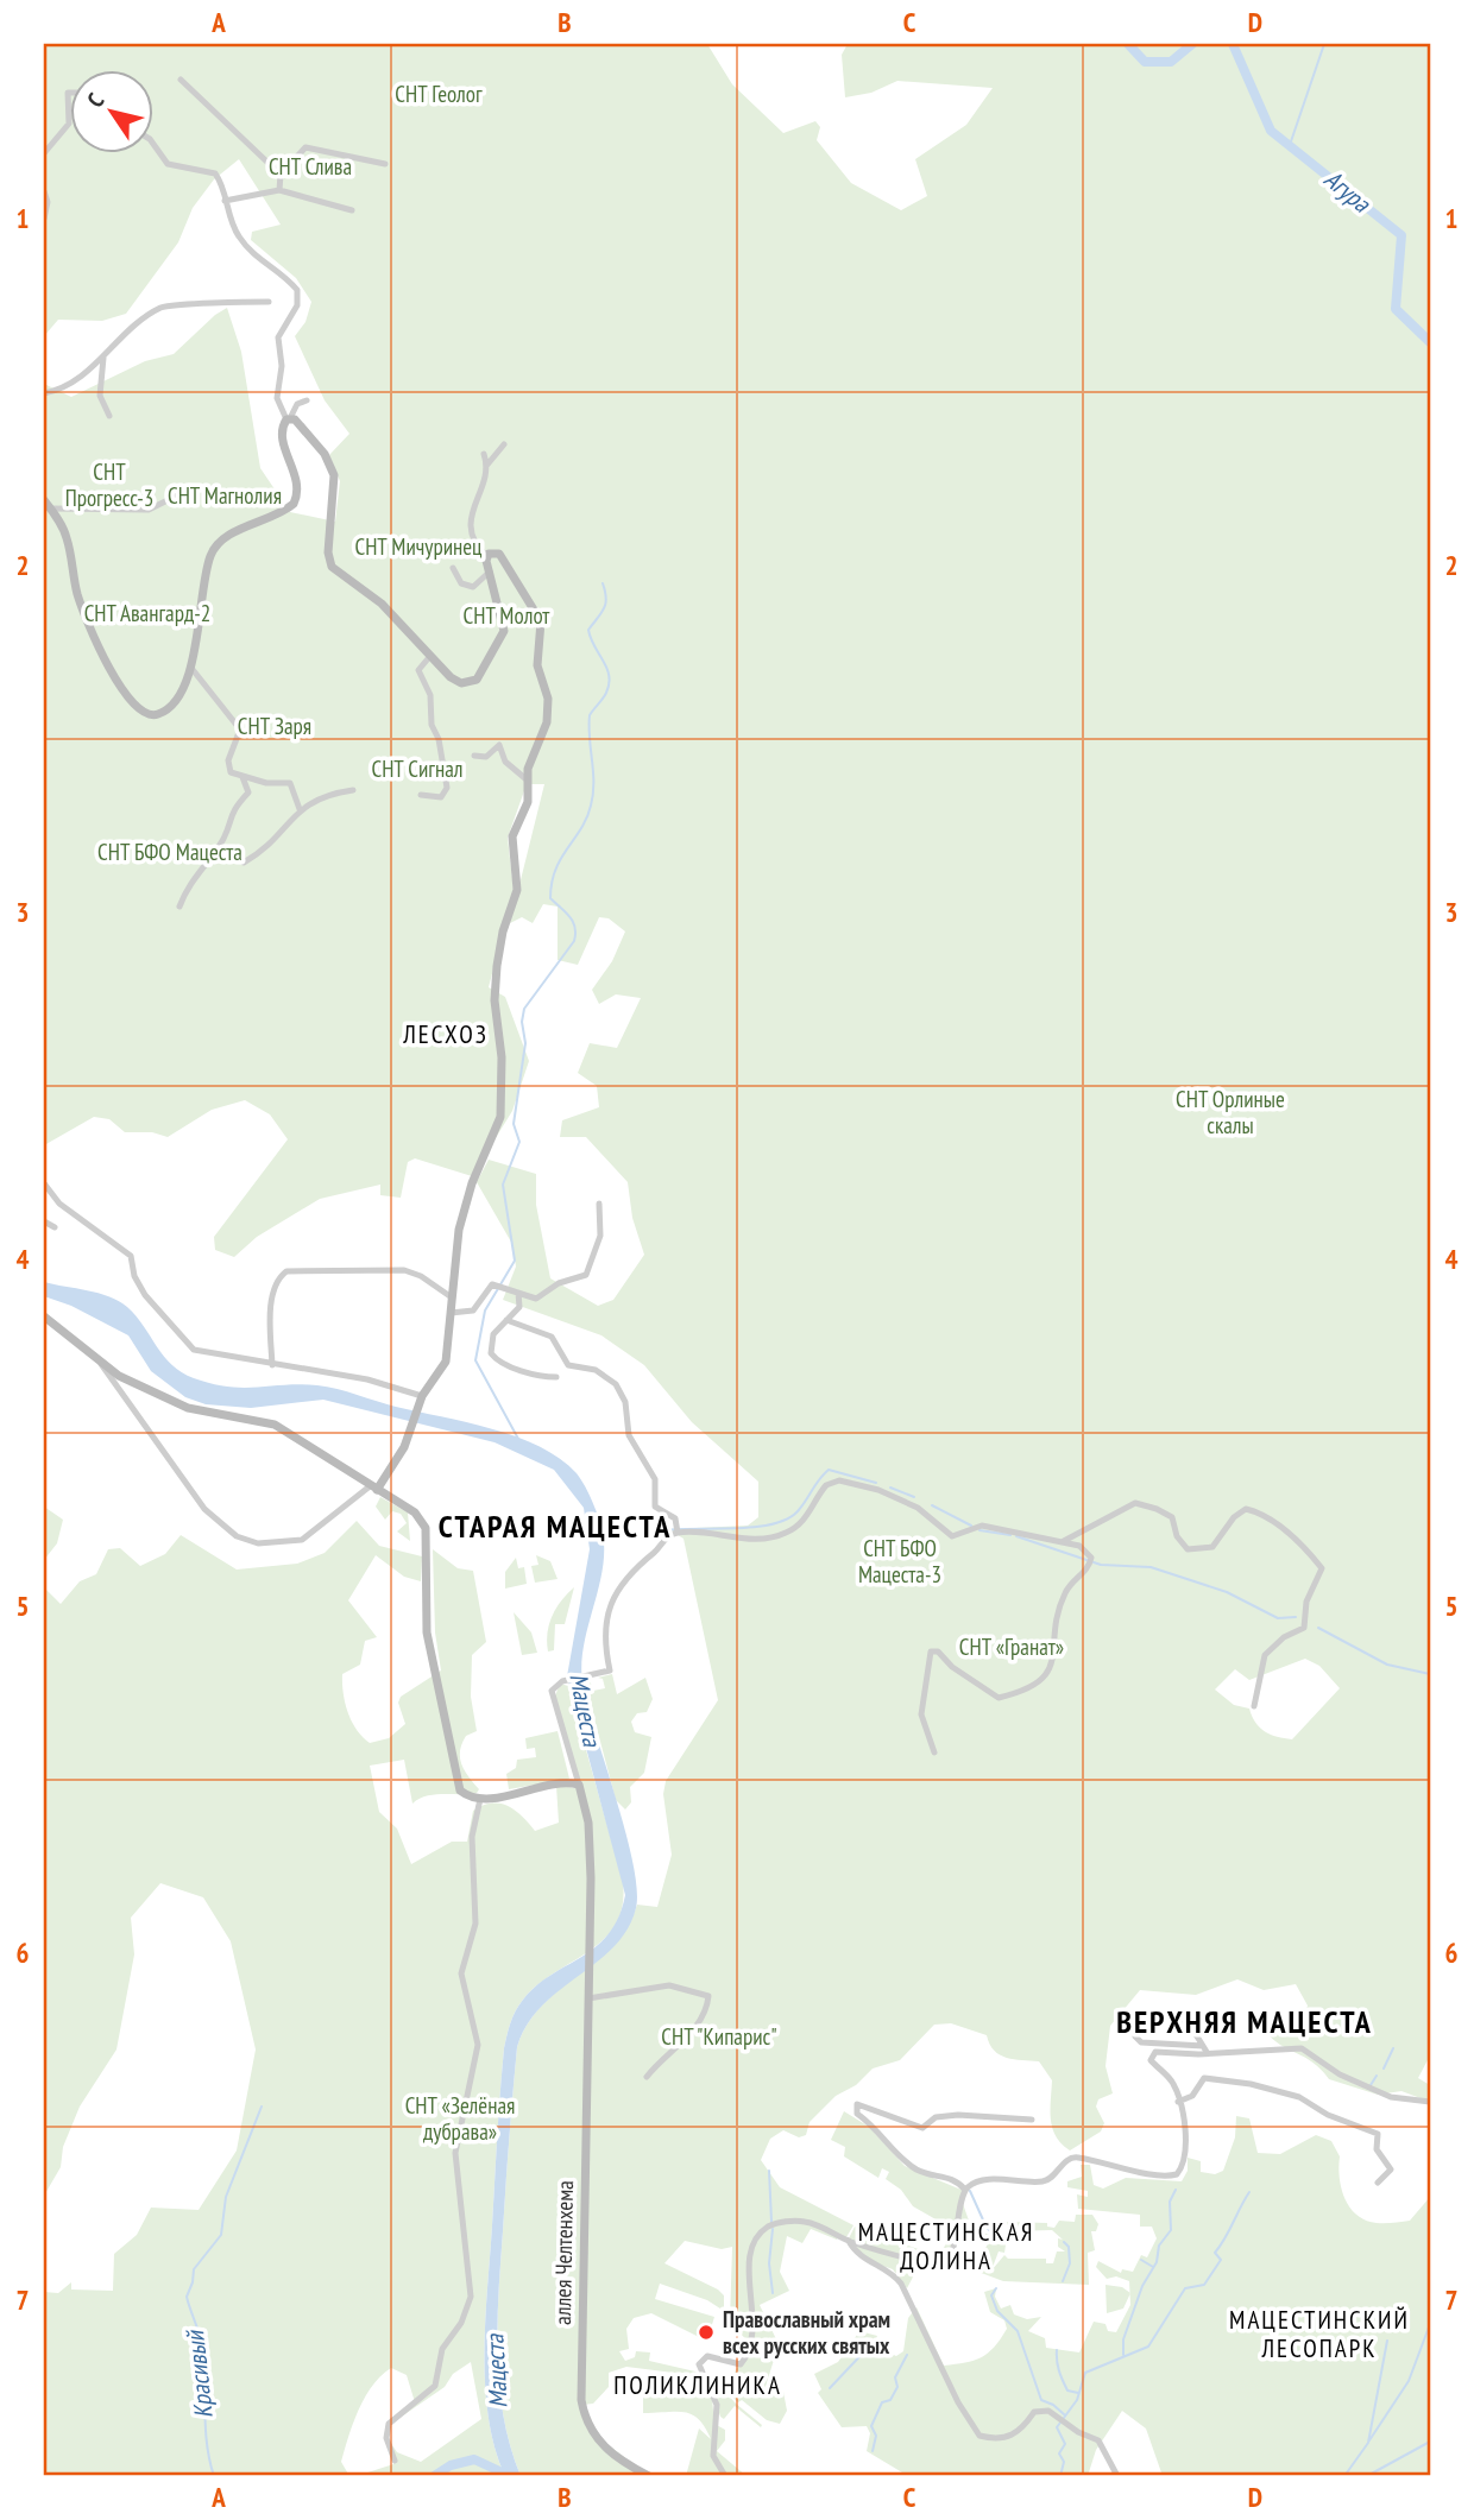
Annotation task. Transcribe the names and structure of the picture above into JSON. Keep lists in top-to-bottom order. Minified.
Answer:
{"streets":{"street":["аллея Челтенхема"]},"districts":["ЛЕСХОЗ","СТАРАЯ МАЦЕСТА","ВЕРХНЯЯ МАЦЕСТА","МАЦЕСТИНСКАЯ ДОЛИНА","МАЦЕСТИНСКИЙ ЛЕСОПАРК","ПОЛИКЛИНИКА"],"water":["Агура","Мацеста","Красивый"],"parks":["СНТ Геолог","СНТ Слива","СНТ Прогресс-3","СНТ Магнолия","СНТ Мичуринец","СНТ Авангард-2","СНТ Молот","СНТ Заря","СНТ Сигнал","СНТ БФО Мацеста","СНТ Орлиные скалы","СНТ БФО Мацеста-3","СНТ «Гранат»","СНТ \"Кипарис\"","СНТ «Зелёная дубрава»"],"places":["Православный храм всех русских святых"],"north":"top left","grid":{"columns":["A","B","C","D"],"rows":["1","2","3","4","5","6","7"]}}
